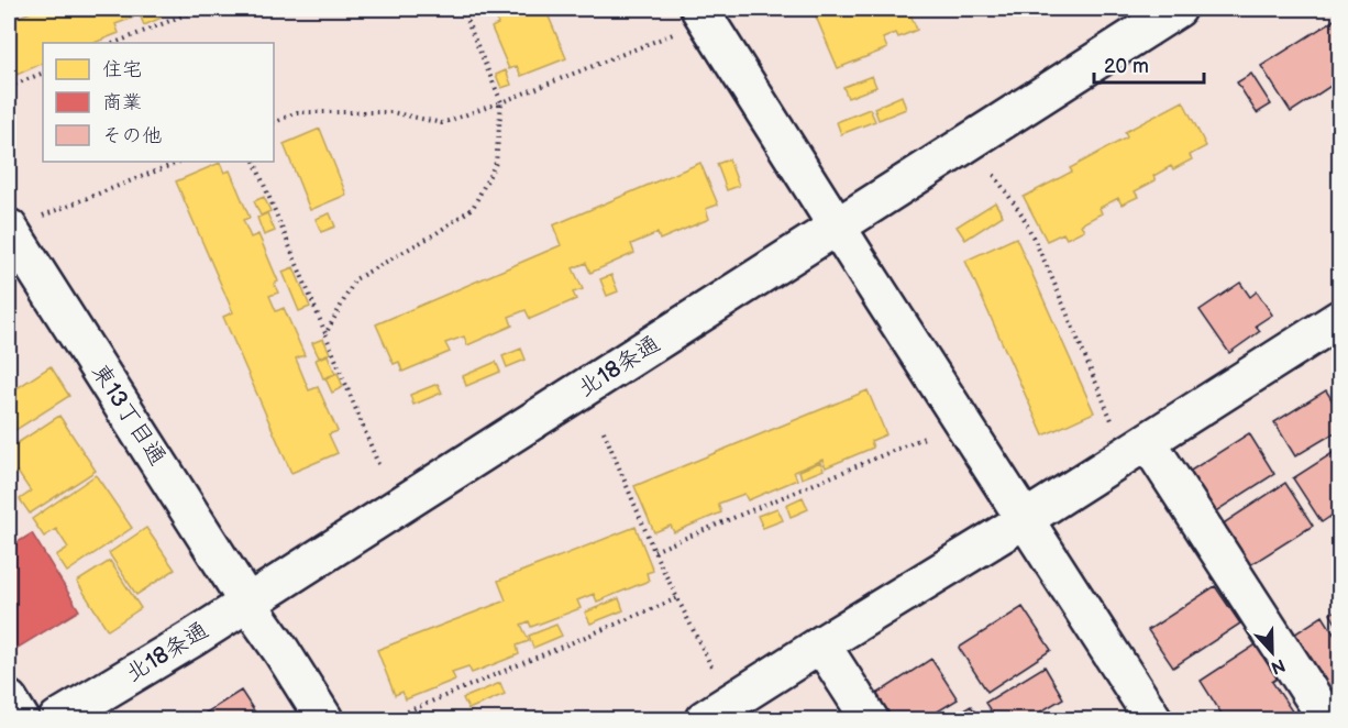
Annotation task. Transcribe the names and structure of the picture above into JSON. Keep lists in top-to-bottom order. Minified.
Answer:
{"streets":{"street":["北18条通","東13丁目通"]},"crossings":[["北18条通","東13丁目通"]],"legend":["住宅","商業","その他"],"scale_bar":"20 m","north":"bottom"}
